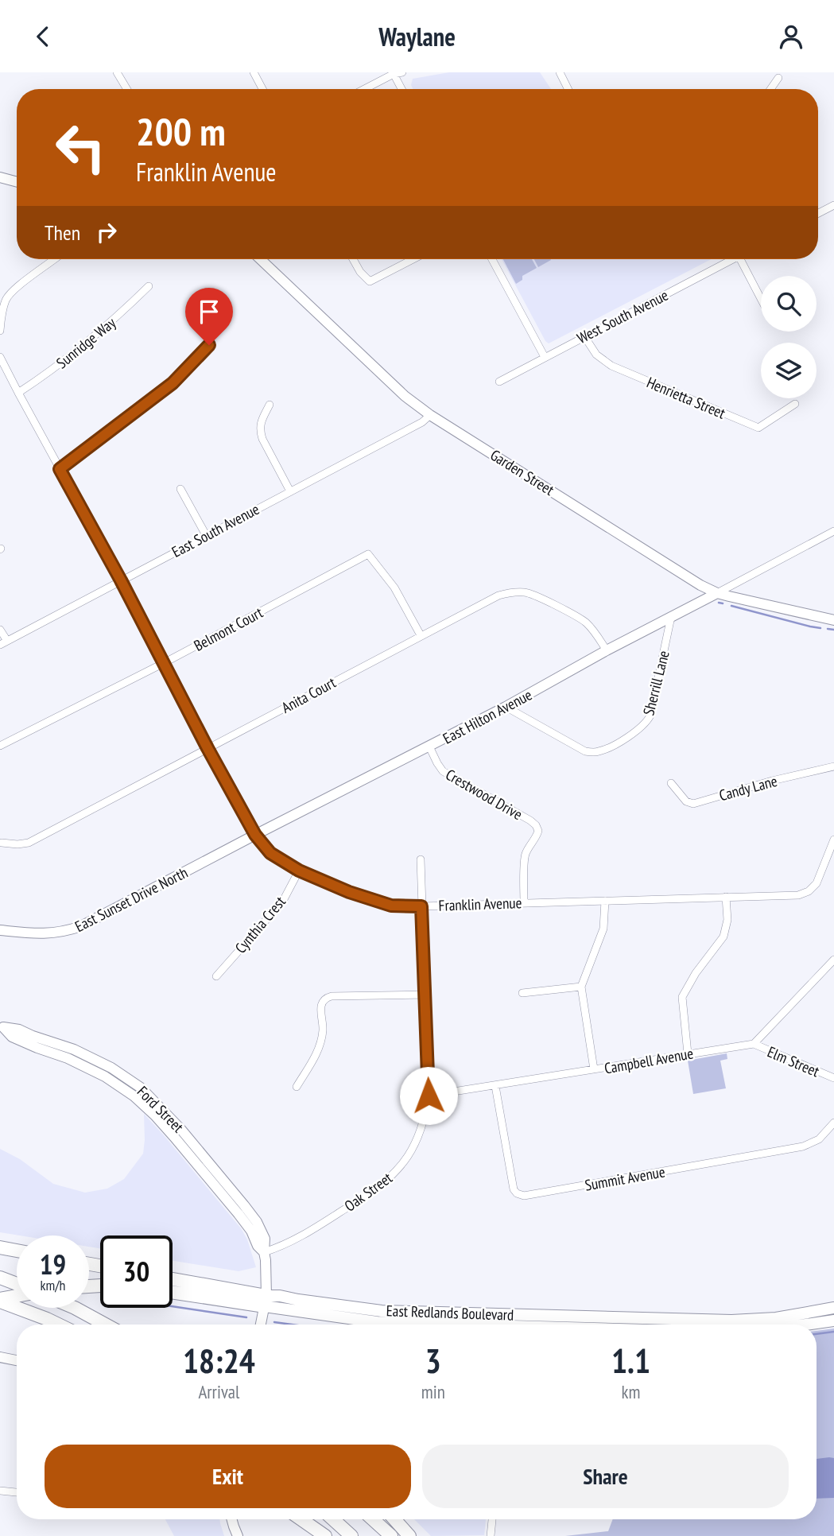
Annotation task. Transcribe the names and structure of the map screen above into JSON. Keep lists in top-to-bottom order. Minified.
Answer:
{"streets":{"main road":["East Redlands Boulevard"],"street":["West South Avenue","Sunridge Way","Henrietta Street","Garden Street","East South Avenue","Belmont Court","Sherrill Lane","Anita Court","East Hilton Avenue","Candy Lane","Crestwood Drive","East Sunset Drive North","Franklin Avenue","Cynthia Crest","Campbell Avenue","Elm Street","Ford Street","Summit Avenue","Oak Street"]},"crossings":[["West South Avenue","Henrietta Street"],["Sunridge Way","Franklin Avenue"],["Garden Street","East South Avenue"],["Garden Street","East Hilton Avenue"],["East South Avenue","Franklin Avenue"],["Belmont Court","Anita Court"],["Belmont Court","Franklin Avenue"],["Sherrill Lane","East Hilton Avenue"],["Anita Court","East Hilton Avenue"],["Anita Court","Franklin Avenue"],["East Hilton Avenue","Crestwood Drive"],["East Hilton Avenue","East Sunset Drive North"],["East Hilton Avenue","Franklin Avenue"],["Crestwood Drive","Franklin Avenue"],["East Sunset Drive North","Franklin Avenue"],["Franklin Avenue","Cynthia Crest"],["Franklin Avenue","Oak Street"],["Campbell Avenue","Elm Street"],["Campbell Avenue","Summit Avenue"],["Campbell Avenue","Oak Street"],["Ford Street","Oak Street"],["Ford Street","East Redlands Boulevard"]],"page":{"header":"Waylane","turn":["200 m","Franklin Avenue"],"then":"Then","speed":"19 km/h","limit":"30","eta":["18:24","Arrival","3","min","1.1","km"],"buttons":["Exit","Share"]}}
